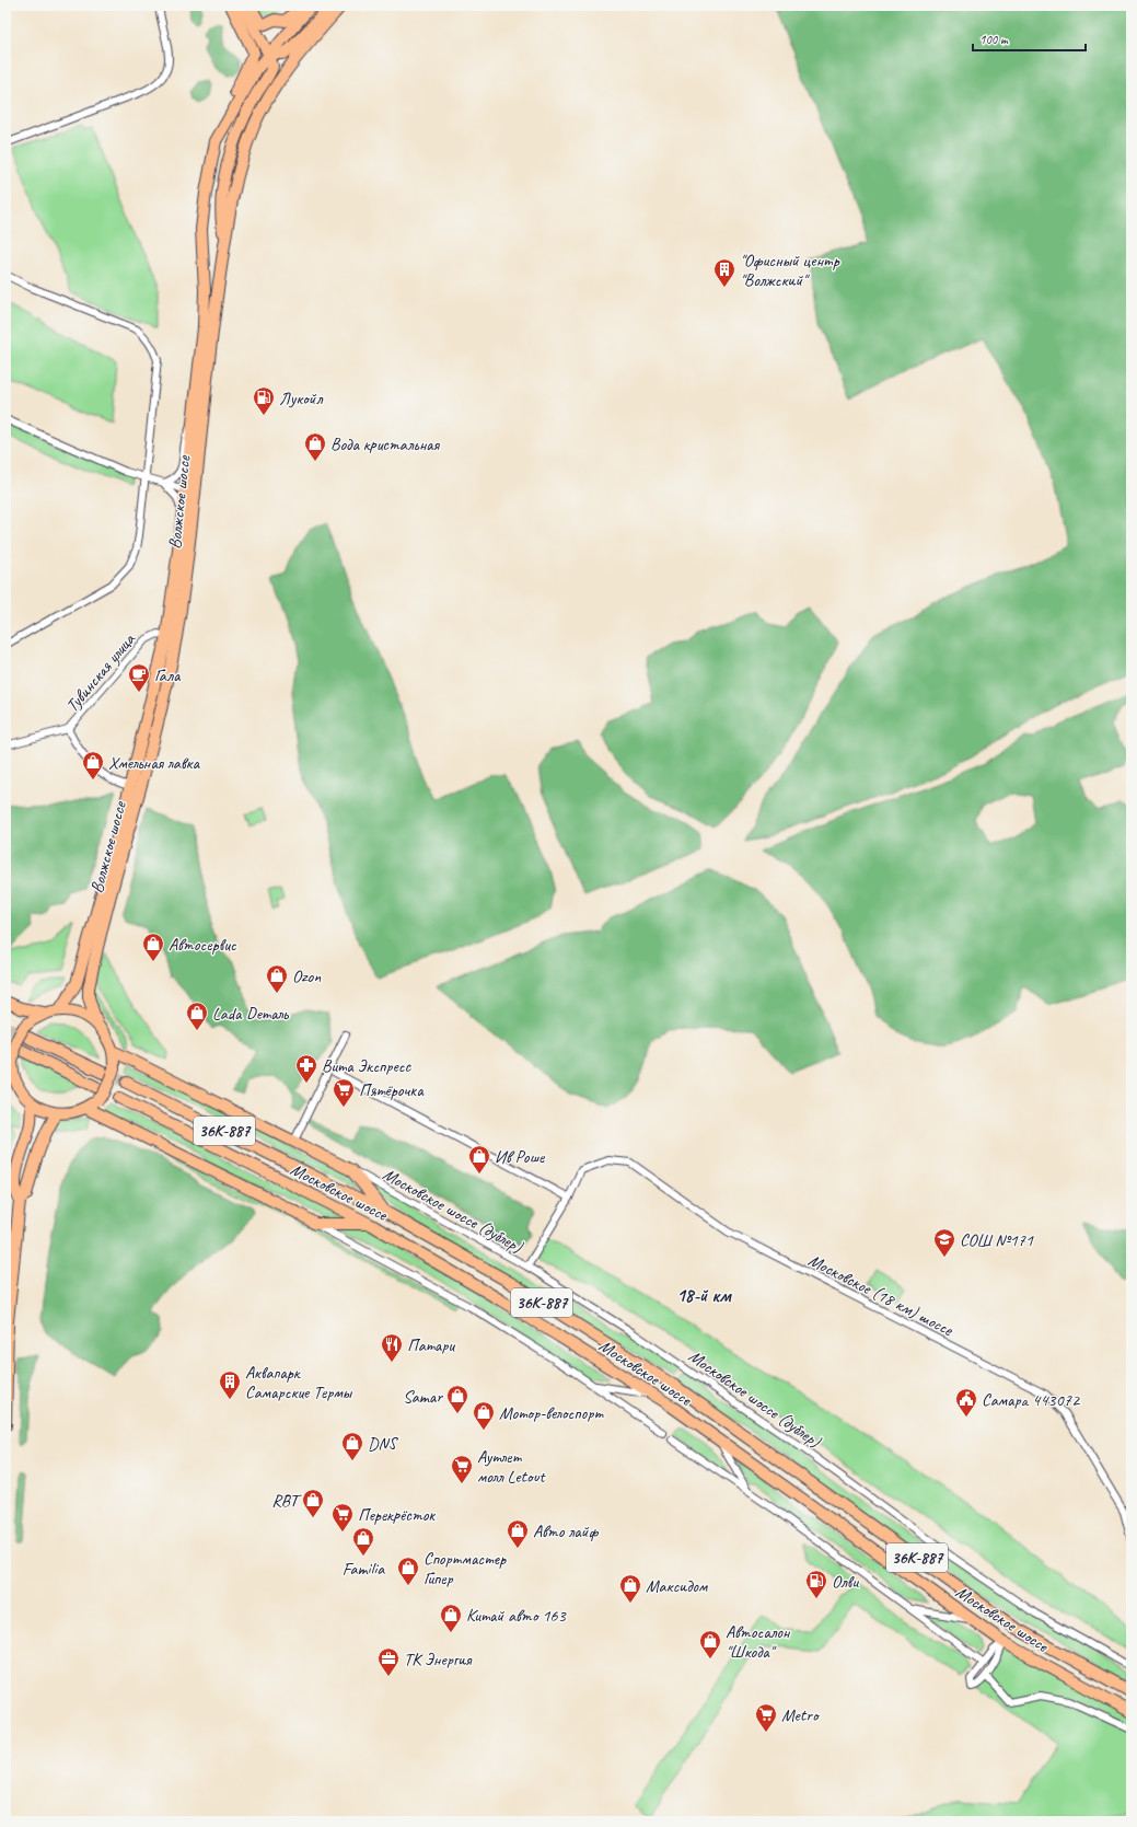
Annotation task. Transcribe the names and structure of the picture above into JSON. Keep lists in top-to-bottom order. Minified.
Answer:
{"streets":{"main road":["Волжское шоссе","36К-887","Московское шоссе"],"street":["Тувинская улица","Московское шоссе (дублер)","Московское (18 км) шоссе"]},"crossings":[["Волжское шоссе","Тувинская улица"],["Московское шоссе (дублер)","Московское (18 км) шоссе"]],"districts":["18-й км"],"places":{"building":["\"Офисный центр \"Волжский\"","Аквапарк Самарские Термы"],"fuel station":["Лукойл","Олви"],"shop":["Вода кристальная","Хмельная лавка","Автосервис","Ozon","Lada Dеталь","Ив Роше","Samar","Мотор-велоспорт","DNS","RBT","Авто лайф","Familia","Спортмастер Гипер","Максидом","Китай авто 163","Автосалон \"Шкода\""],"cafe":["Гала"],"pharmacy":["Вита Экспресс"],"supermarket":["Пятёрочка","Аутлет молл Letout","Перекрёсток","Metro"],"school or university":["СОШ №171"],"restaurant":["Патари"],"public building":["Самара 443072"],"office":["ТК Энергия"]},"scale_bar":"100 m"}
